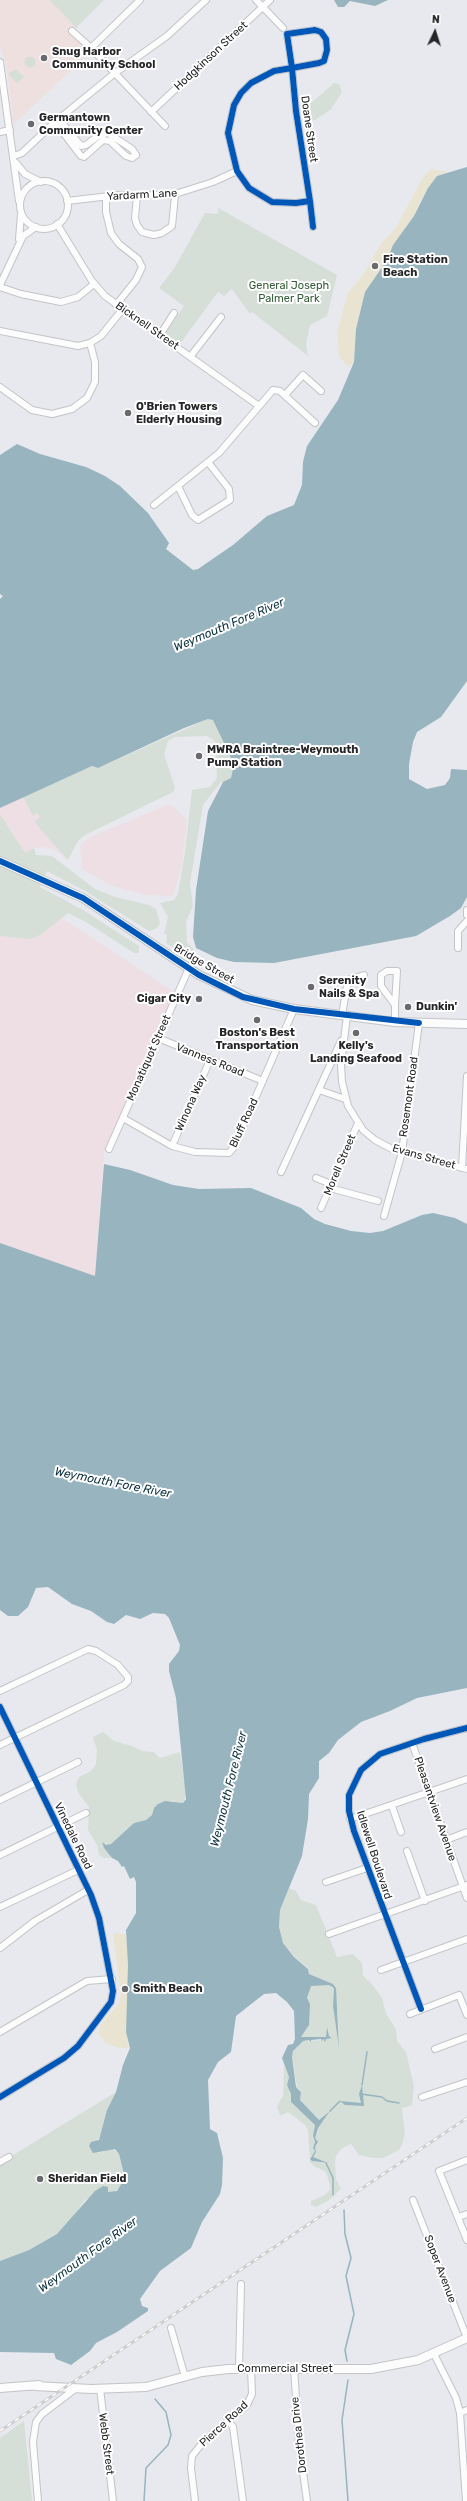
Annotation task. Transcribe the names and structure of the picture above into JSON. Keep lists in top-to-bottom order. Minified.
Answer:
{"streets":{"main road":["Bridge Street","Commercial Street"],"street":["Hodgkinson Street","Doane Street","Yardarm Lane","Bicknell Street","Monatiquot Street","Vanness Road","Rosemont Road","Winona Way","Bluff Road","Evans Street","Morell Street","Pleasantview Avenue","Vinedale Road","Idlewell Boulevard","Soper Avenue","Pierce Road","Dorothea Drive","Webb Street"]},"crossings":[["Yardarm Lane","Bicknell Street"],["Bridge Street","Monatiquot Street"],["Bridge Street","Rosemont Road"],["Bridge Street","Bluff Road"],["Bridge Street","Evans Street"],["Monatiquot Street","Vanness Road"],["Monatiquot Street","Bluff Road"],["Vanness Road","Winona Way"],["Vanness Road","Bluff Road"],["Rosemont Road","Evans Street"],["Winona Way","Bluff Road"],["Evans Street","Morell Street"],["Pleasantview Avenue","Idlewell Boulevard"],["Soper Avenue","Commercial Street"],["Commercial Street","Pierce Road"],["Commercial Street","Dorothea Drive"],["Commercial Street","Webb Street"]],"water":["Weymouth Fore River"],"parks":["General Joseph Palmer Park"],"places":["Snug Harbor Community School","Germantown Community Center","Fire Station Beach","O'Brien Towers Elderly Housing","MWRA Braintree-Weymouth Pump Station","Serenity Nails & Spa","Cigar City","Dunkin'","Boston's Best Transportation","Kelly's Landing Seafood","Smith Beach","Sheridan Field"],"north":"top"}
